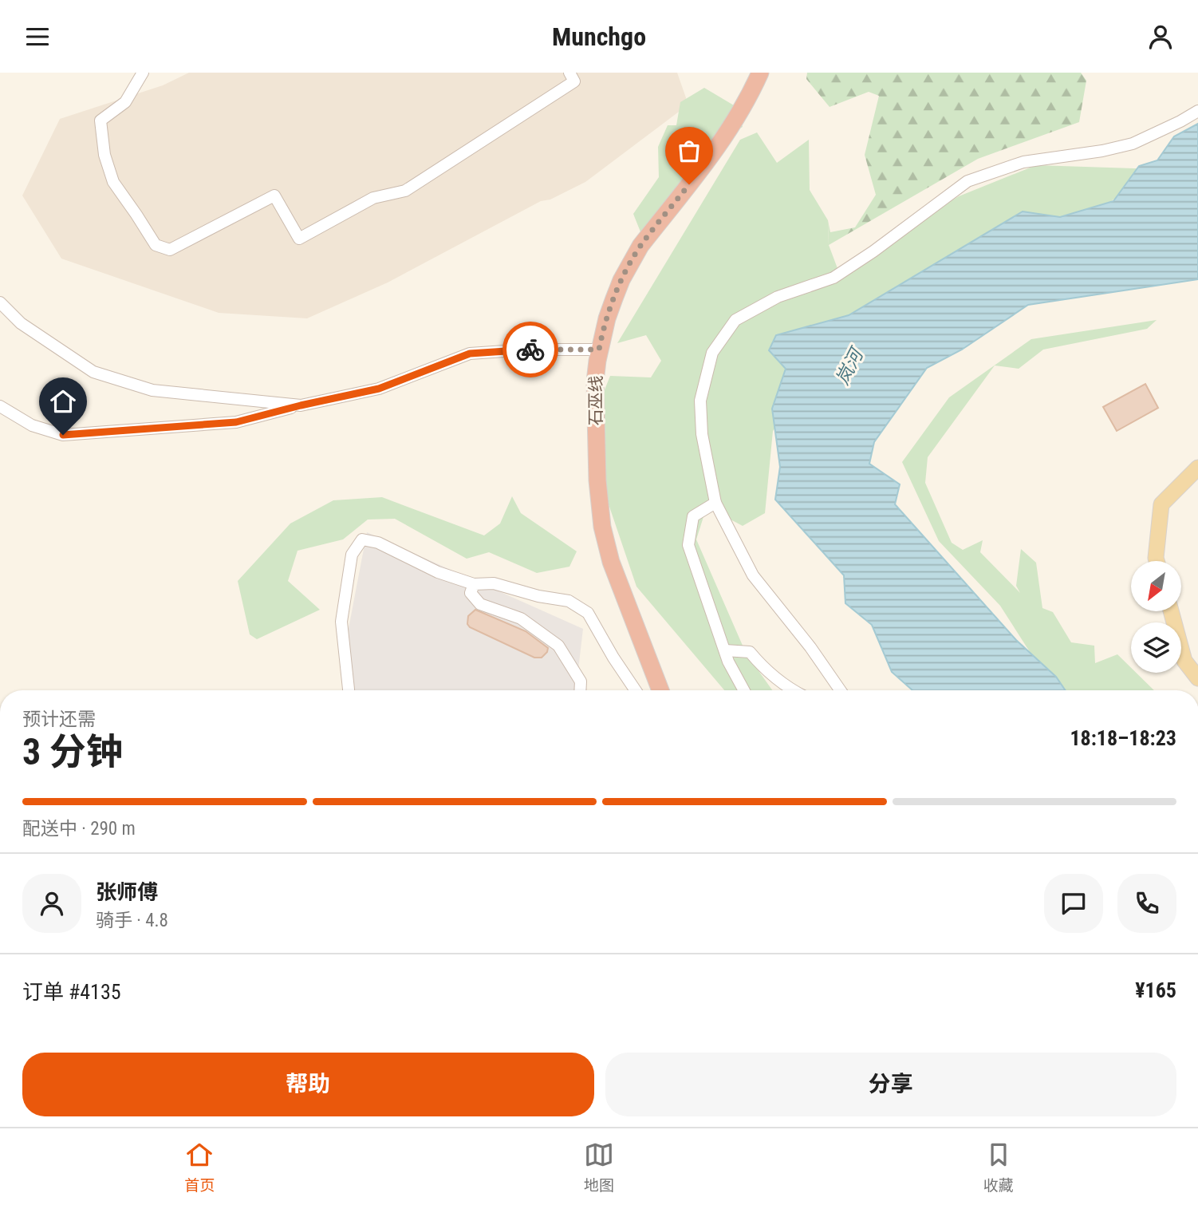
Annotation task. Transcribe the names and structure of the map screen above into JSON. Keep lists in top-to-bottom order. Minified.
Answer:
{"streets":{"highway":["石巫线"]},"water":["岚河"],"north":"bottom left","page":{"header":"Munchgo","heading":["3 分钟","预计还需","18:18–18:23"],"panel":["张师傅","骑手 · 4.8","订单 #4135","¥165"],"bar":"配送中 · 290 m","buttons":["帮助","分享"],"tabs":["首页","地图","收藏"]}}
